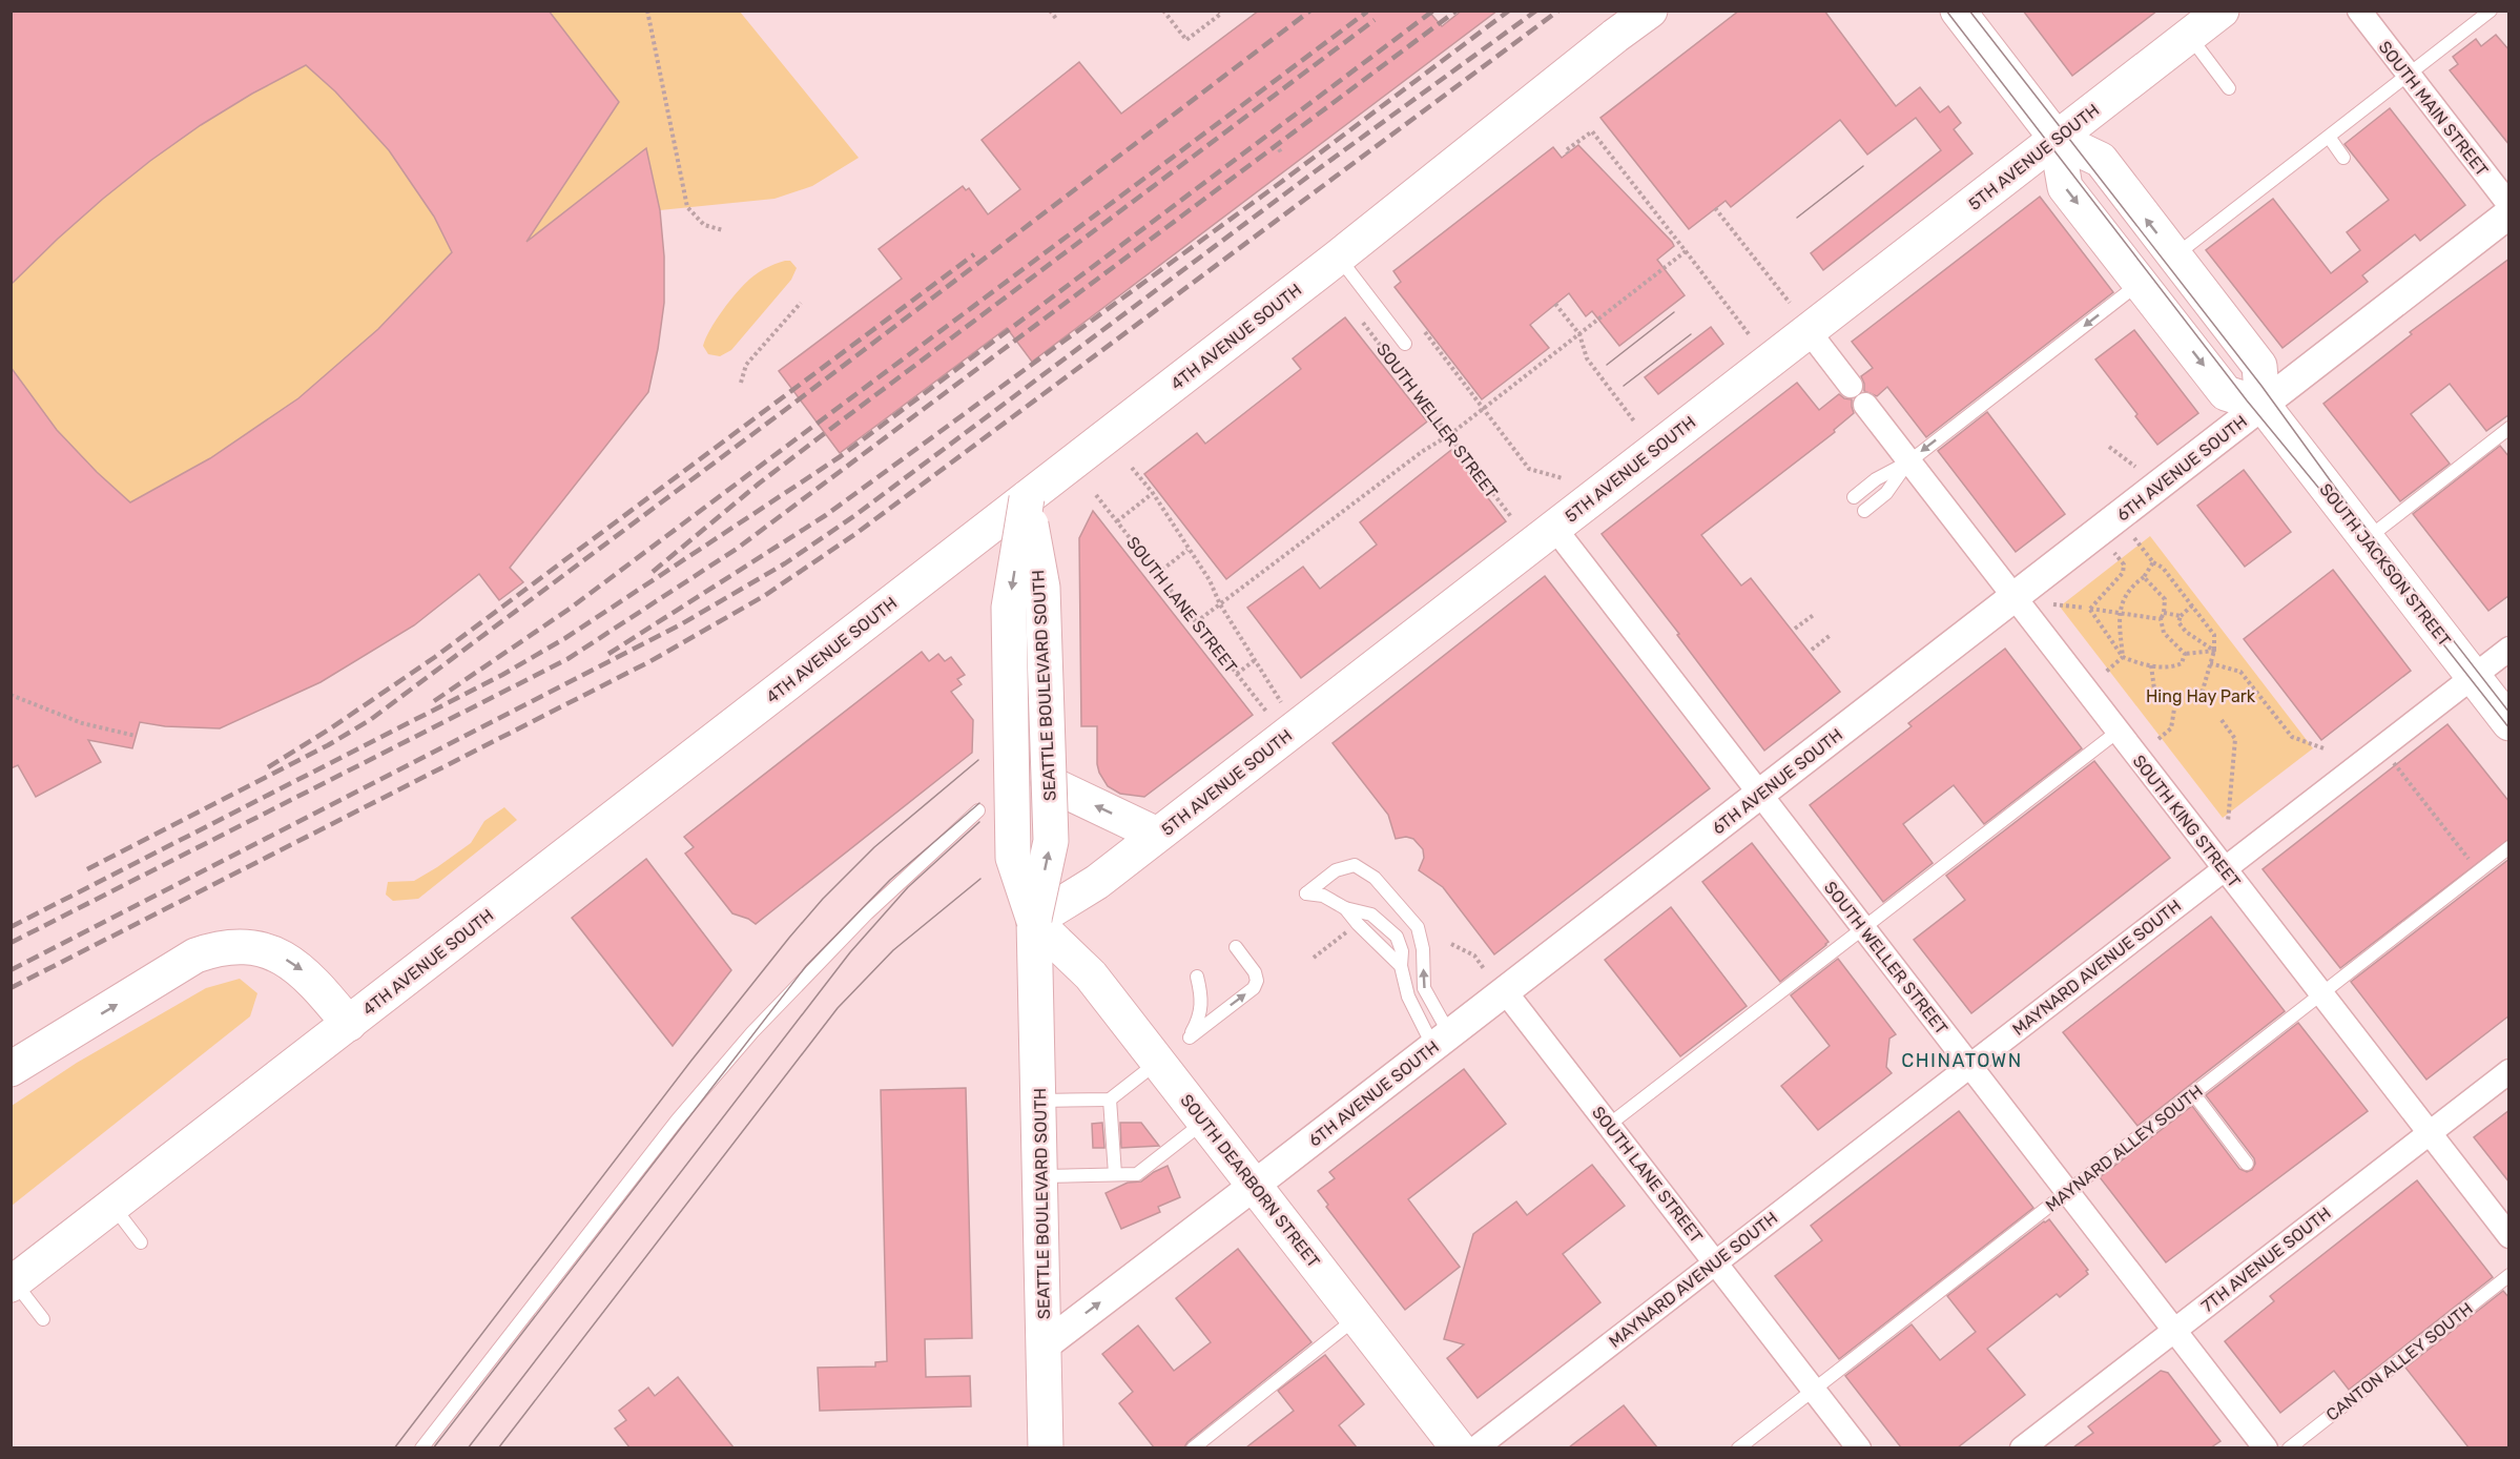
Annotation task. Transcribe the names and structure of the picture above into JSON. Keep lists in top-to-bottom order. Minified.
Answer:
{"streets":{"main road":["5TH AVENUE SOUTH","4TH AVENUE SOUTH","SOUTH JACKSON STREET","SEATTLE BOULEVARD SOUTH","SOUTH DEARBORN STREET"],"street":["SOUTH MAIN STREET","SOUTH WELLER STREET","6TH AVENUE SOUTH","SOUTH LANE STREET","SOUTH KING STREET","MAYNARD AVENUE SOUTH","7TH AVENUE SOUTH"],"lane":["MAYNARD ALLEY SOUTH","CANTON ALLEY SOUTH"]},"crossings":[["5TH AVENUE SOUTH","SOUTH WELLER STREET"],["5TH AVENUE SOUTH","SEATTLE BOULEVARD SOUTH"],["5TH AVENUE SOUTH","SOUTH DEARBORN STREET"],["4TH AVENUE SOUTH","SOUTH WELLER STREET"],["4TH AVENUE SOUTH","SEATTLE BOULEVARD SOUTH"],["SOUTH WELLER STREET","6TH AVENUE SOUTH"],["SOUTH WELLER STREET","MAYNARD AVENUE SOUTH"],["SOUTH WELLER STREET","MAYNARD ALLEY SOUTH"],["SOUTH WELLER STREET","7TH AVENUE SOUTH"],["6TH AVENUE SOUTH","SOUTH JACKSON STREET"],["6TH AVENUE SOUTH","SOUTH LANE STREET"],["6TH AVENUE SOUTH","SEATTLE BOULEVARD SOUTH"],["6TH AVENUE SOUTH","SOUTH KING STREET"],["6TH AVENUE SOUTH","SOUTH DEARBORN STREET"],["SOUTH JACKSON STREET","MAYNARD AVENUE SOUTH"],["SOUTH LANE STREET","MAYNARD AVENUE SOUTH"],["SOUTH LANE STREET","MAYNARD ALLEY SOUTH"],["SEATTLE BOULEVARD SOUTH","SOUTH DEARBORN STREET"],["SOUTH KING STREET","MAYNARD AVENUE SOUTH"],["SOUTH KING STREET","MAYNARD ALLEY SOUTH"],["SOUTH KING STREET","7TH AVENUE SOUTH"]],"districts":["CHINATOWN"],"parks":["Hing Hay Park"]}
